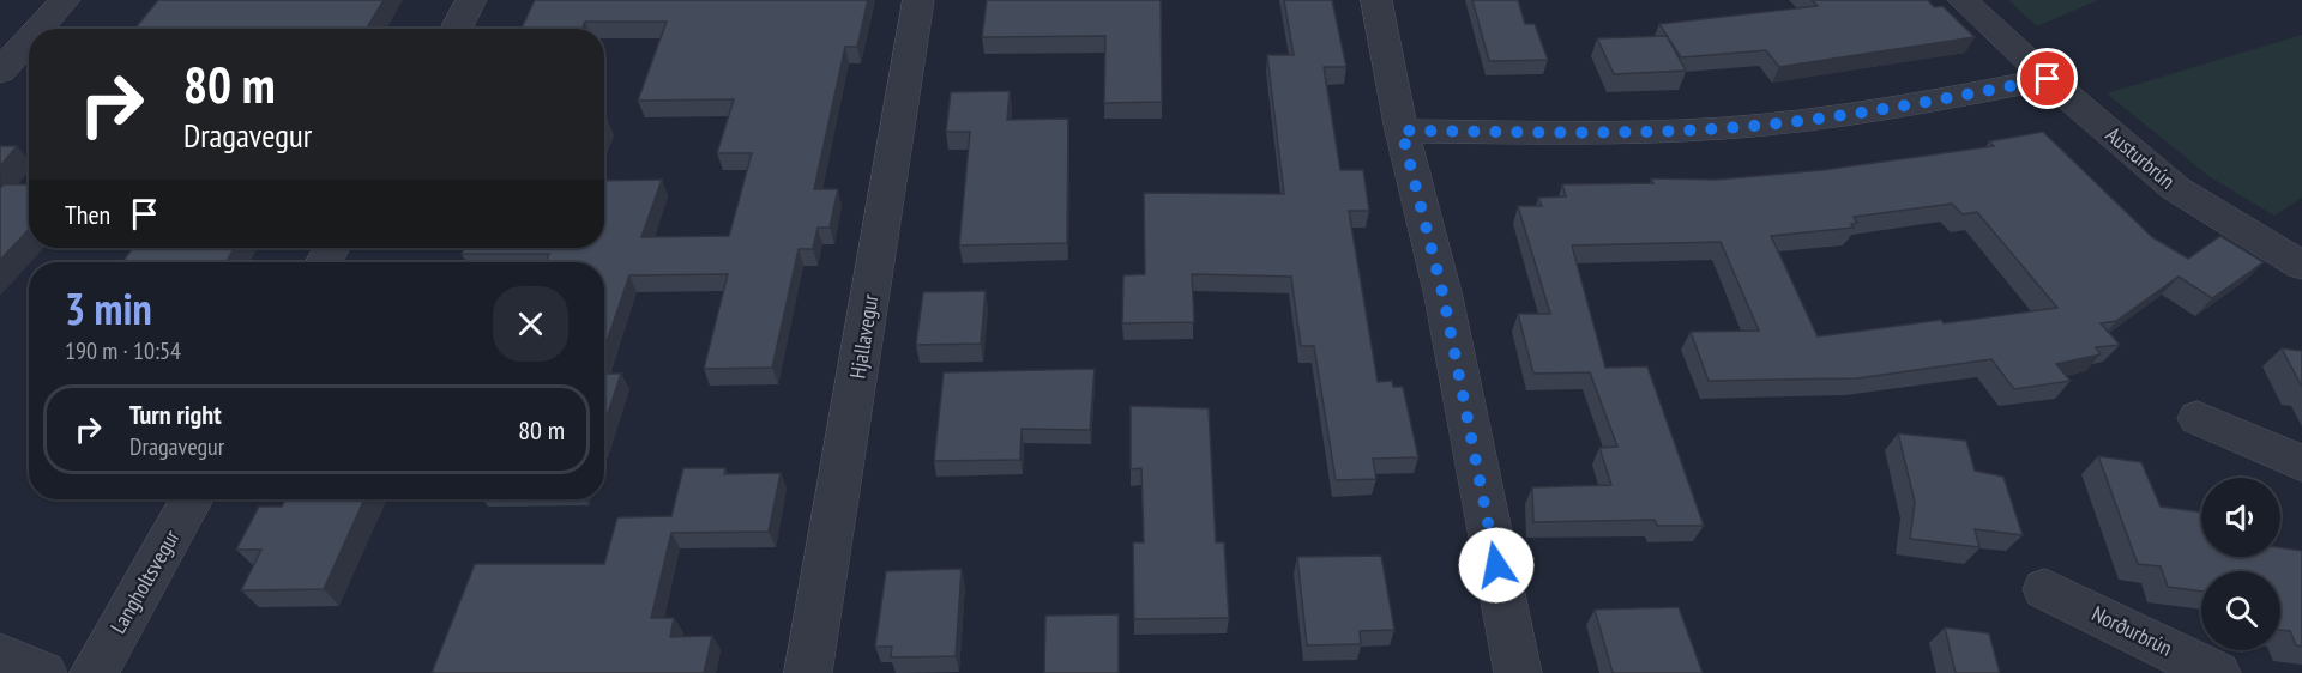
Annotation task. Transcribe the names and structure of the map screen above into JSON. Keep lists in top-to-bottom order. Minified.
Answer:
{"streets":{"street":["Austurbrún","Hjallavegur","Langholtsvegur","Norðurbrún"]},"page":{"turn":["80 m","Dragavegur"],"then":"Then","heading":["3 min","190 m · 10:54"],"list":[{"name":"Turn right","note":"Dragavegur","value":"80 m"}]}}
